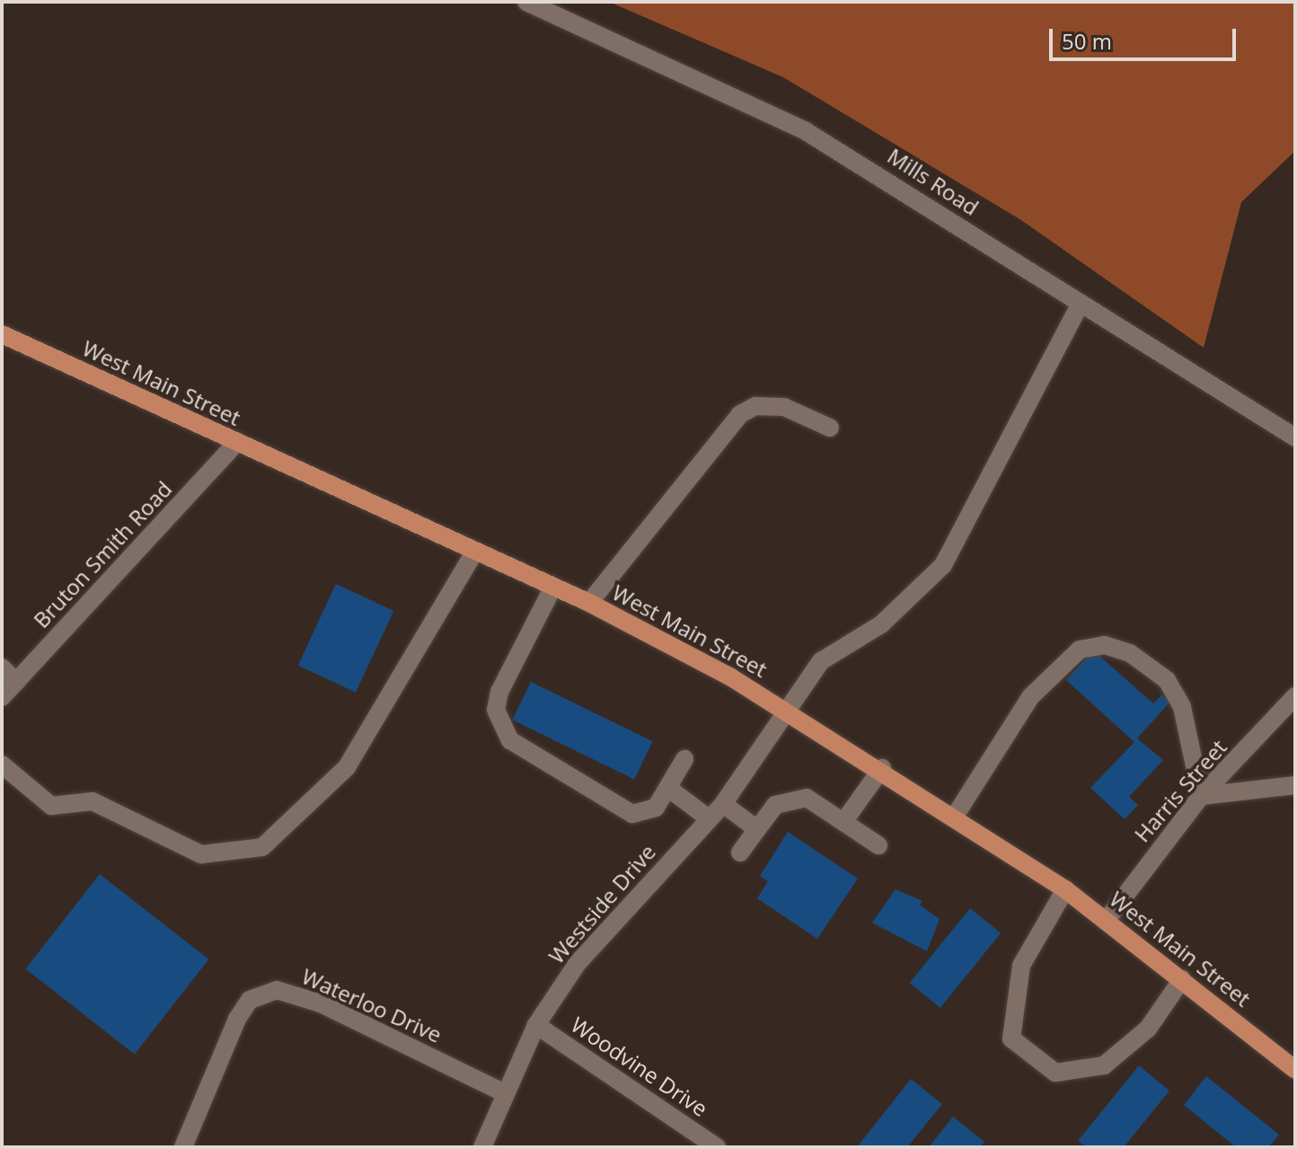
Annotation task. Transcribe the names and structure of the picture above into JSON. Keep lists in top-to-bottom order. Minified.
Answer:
{"streets":{"main road":["West Main Street"],"street":["Mills Road","Bruton Smith Road","Harris Street","Westside Drive","Waterloo Drive","Woodvine Drive"]},"crossings":[["Mills Road","Westside Drive"],["West Main Street","Bruton Smith Road"],["West Main Street","Harris Street"],["West Main Street","Westside Drive"],["Westside Drive","Waterloo Drive"],["Westside Drive","Woodvine Drive"]],"scale_bar":"50 m"}
